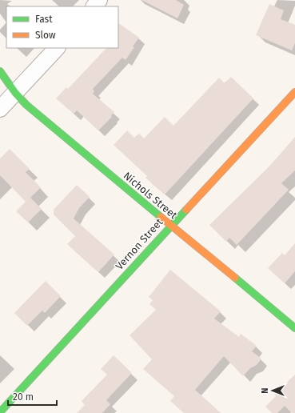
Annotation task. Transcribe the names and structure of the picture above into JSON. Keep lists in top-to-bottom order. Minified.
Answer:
{"streets":{"street":["Nichols Street","Vernon Street"]},"crossings":[["Nichols Street","Vernon Street"]],"legend":["Fast","Slow"],"scale_bar":"20 m","north":"left"}
